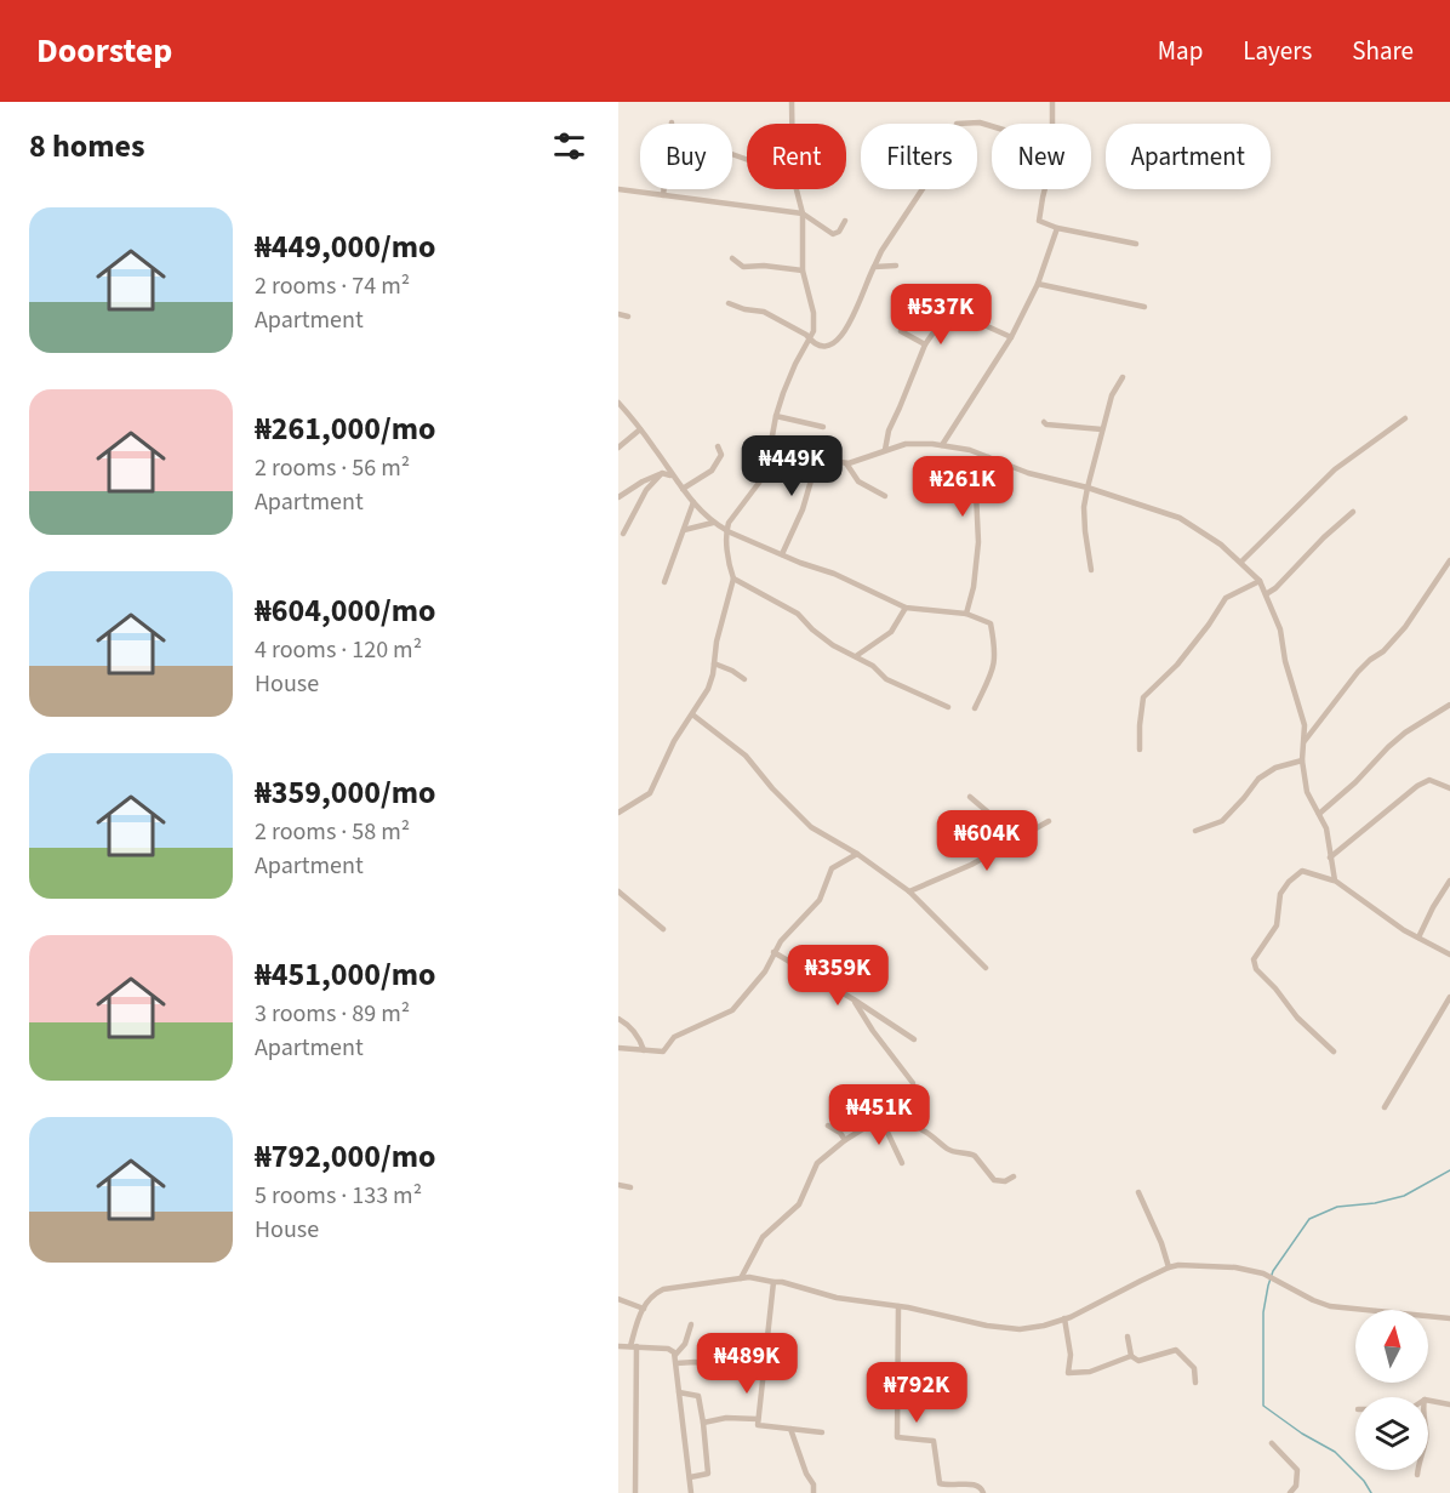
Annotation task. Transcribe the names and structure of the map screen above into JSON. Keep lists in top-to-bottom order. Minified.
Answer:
{"north":"top","page":{"header":"Doorstep","nav":["Map","Layers","Share"],"heading":"8 homes","chip":["Buy","Rent","Filters","New","Apartment"],"list":[{"name":"₦449,000/mo","note":"2 rooms · 74 m² · Apartment"},{"name":"₦261,000/mo","note":"2 rooms · 56 m² · Apartment"},{"name":"₦604,000/mo","note":"4 rooms · 120 m² · House"},{"name":"₦359,000/mo","note":"2 rooms · 58 m² · Apartment"},{"name":"₦451,000/mo","note":"3 rooms · 89 m² · Apartment"},{"name":"₦792,000/mo","note":"5 rooms · 133 m² · House"}],"price":["₦537K","₦449K","₦261K","₦604K","₦359K","₦451K","₦489K","₦792K"]}}
